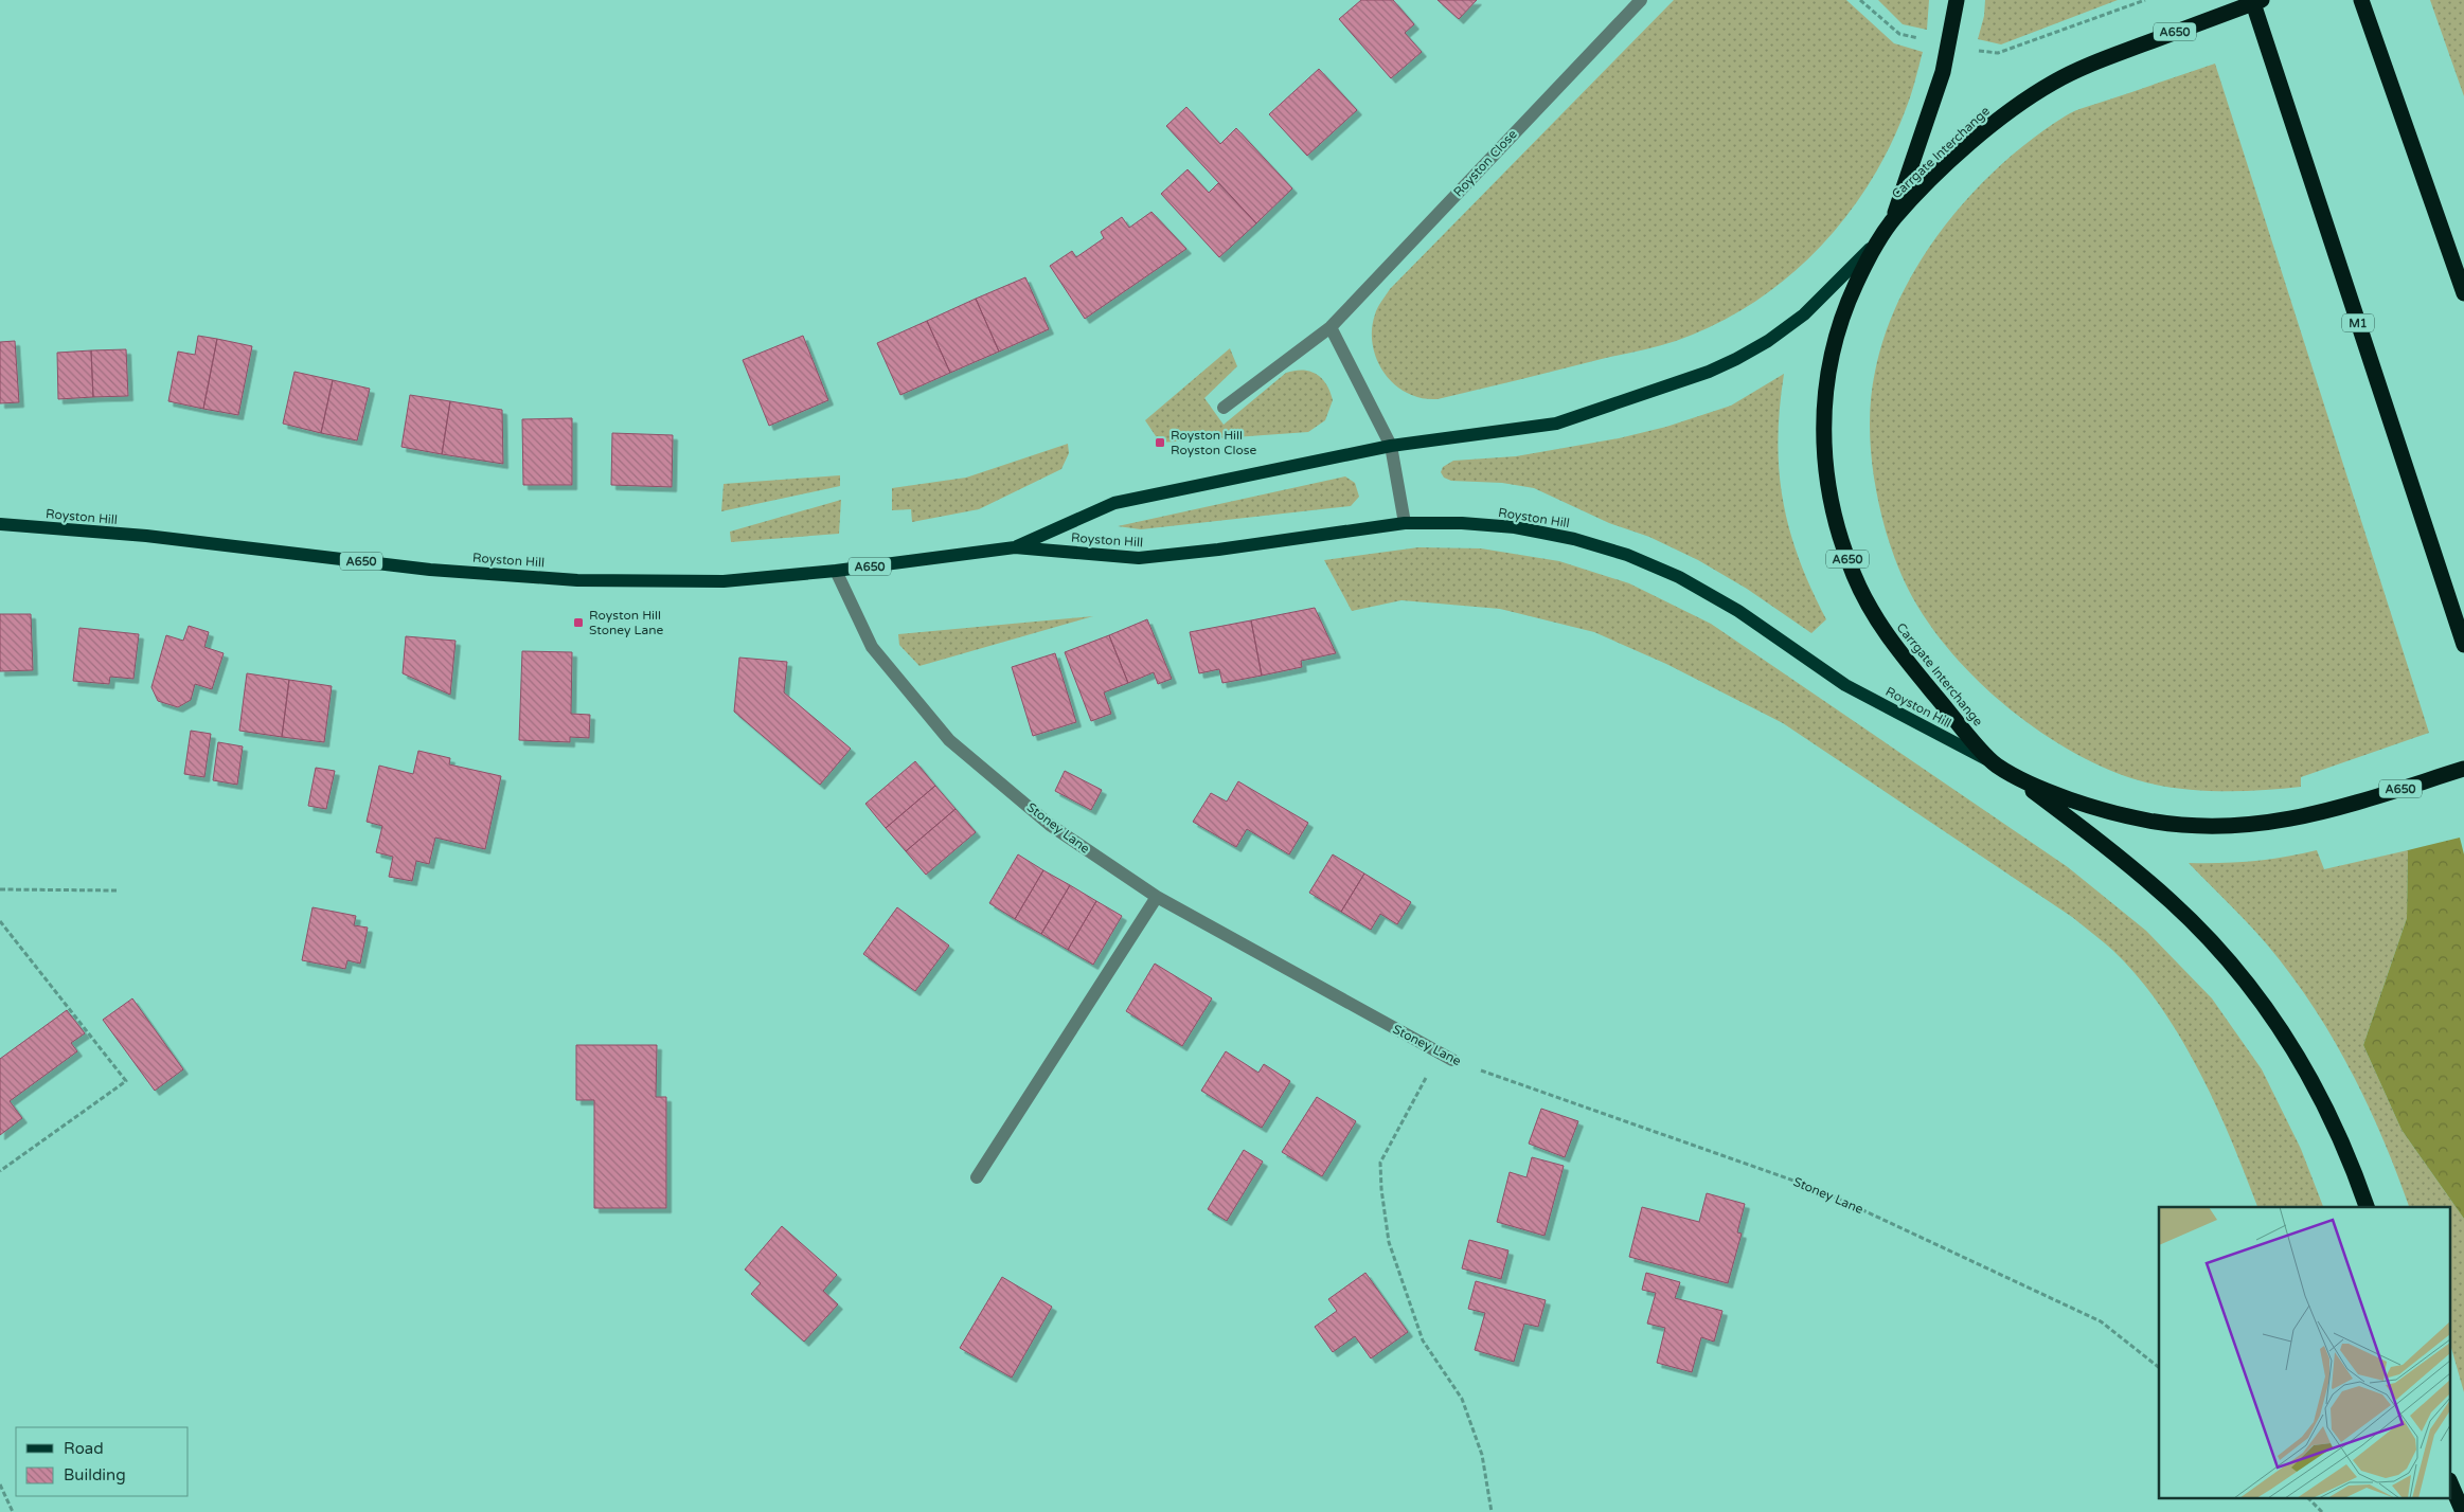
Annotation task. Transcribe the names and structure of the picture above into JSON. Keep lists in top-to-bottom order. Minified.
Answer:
{"streets":{"highway":["A650","Carrgate Interchange","M1"],"main road":["Royston Hill"],"street":["Royston Close","Stoney Lane"]},"crossings":[["Carrgate Interchange","Royston Hill"],["Royston Hill","Stoney Lane"]],"places":{"transit":["Royston Hill Royston Close","Royston Hill Stoney Lane"]},"legend":["Road","Building"]}
